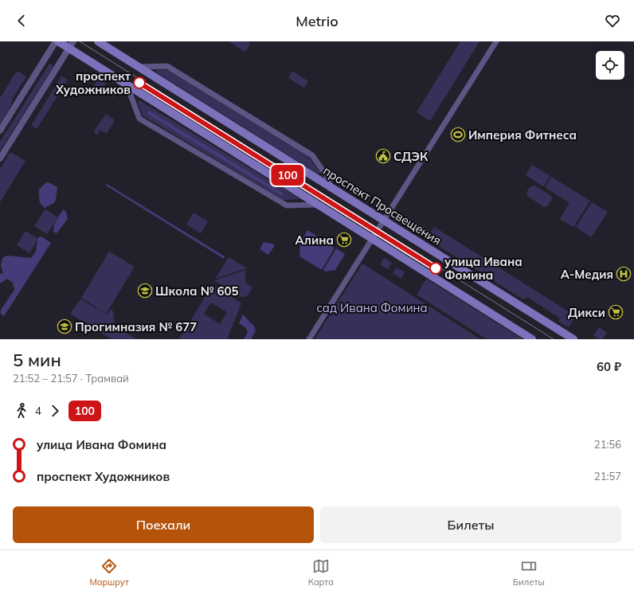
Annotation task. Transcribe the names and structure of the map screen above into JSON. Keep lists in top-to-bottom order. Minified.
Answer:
{"streets":{"main road":["проспект Просвещения"]},"parks":["сад Ивана Фомина"],"places":{"other":["проспект Художников","улица Ивана Фомина"],"sports":["Империя Фитнеса"],"public building":["СДЭК"],"supermarket":["Алина","Дикси"],"hospital":["А-Медия"],"school or university":["Школа № 605","Прогимназия № 677"]},"lines":["tram line 100"],"page":{"header":"Metrio","on_map":"100","heading":["5 мин","21:52 – 21:57 · Трамвай","60 ₽"],"legs":["4","100"],"list":[{"name":"улица Ивана Фомина","value":"21:56"},{"name":"проспект Художников","value":"21:57"}],"buttons":["Поехали","Билеты"],"tabs":["Маршрут","Карта","Билеты"]}}
